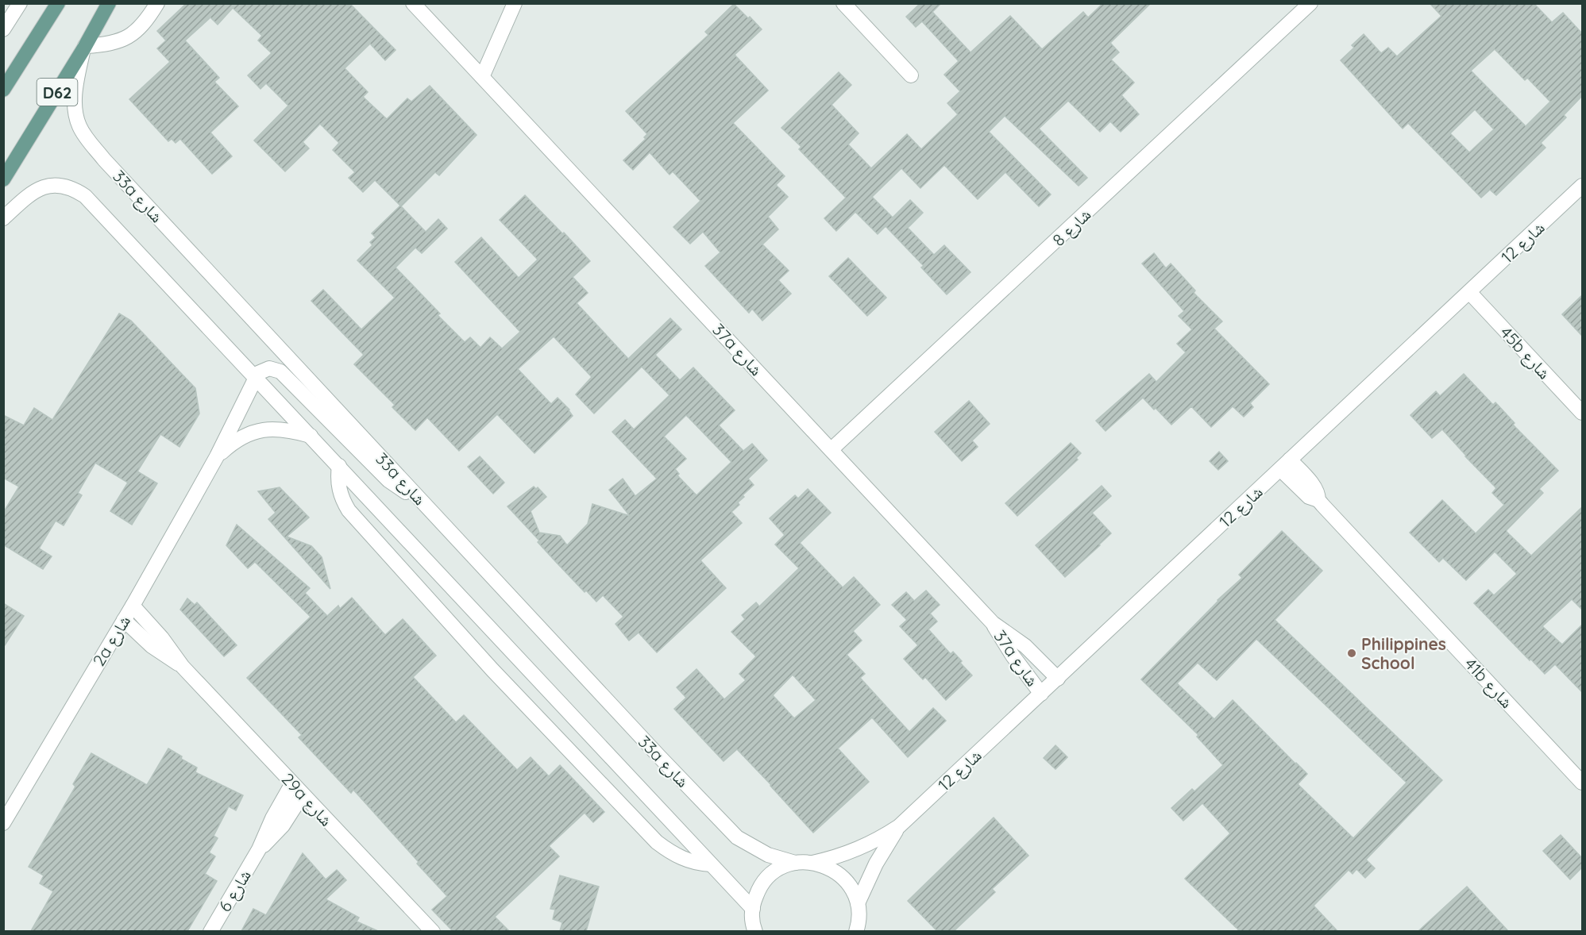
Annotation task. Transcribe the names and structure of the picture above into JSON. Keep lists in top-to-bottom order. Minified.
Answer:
{"streets":{"main road":["D62"],"street":["33a شارع","شارع 8","شارع 12","37a شارع","45b شارع","2a شارع","41b شارع","29a شارع","شارع 6"]},"crossings":[["D62","33a شارع"],["شارع 8","37a شارع"],["شارع 12","37a شارع"],["شارع 12","45b شارع"],["شارع 12","41b شارع"],["2a شارع","29a شارع"],["29a شارع","شارع 6"]],"places":["Philippines School"]}
